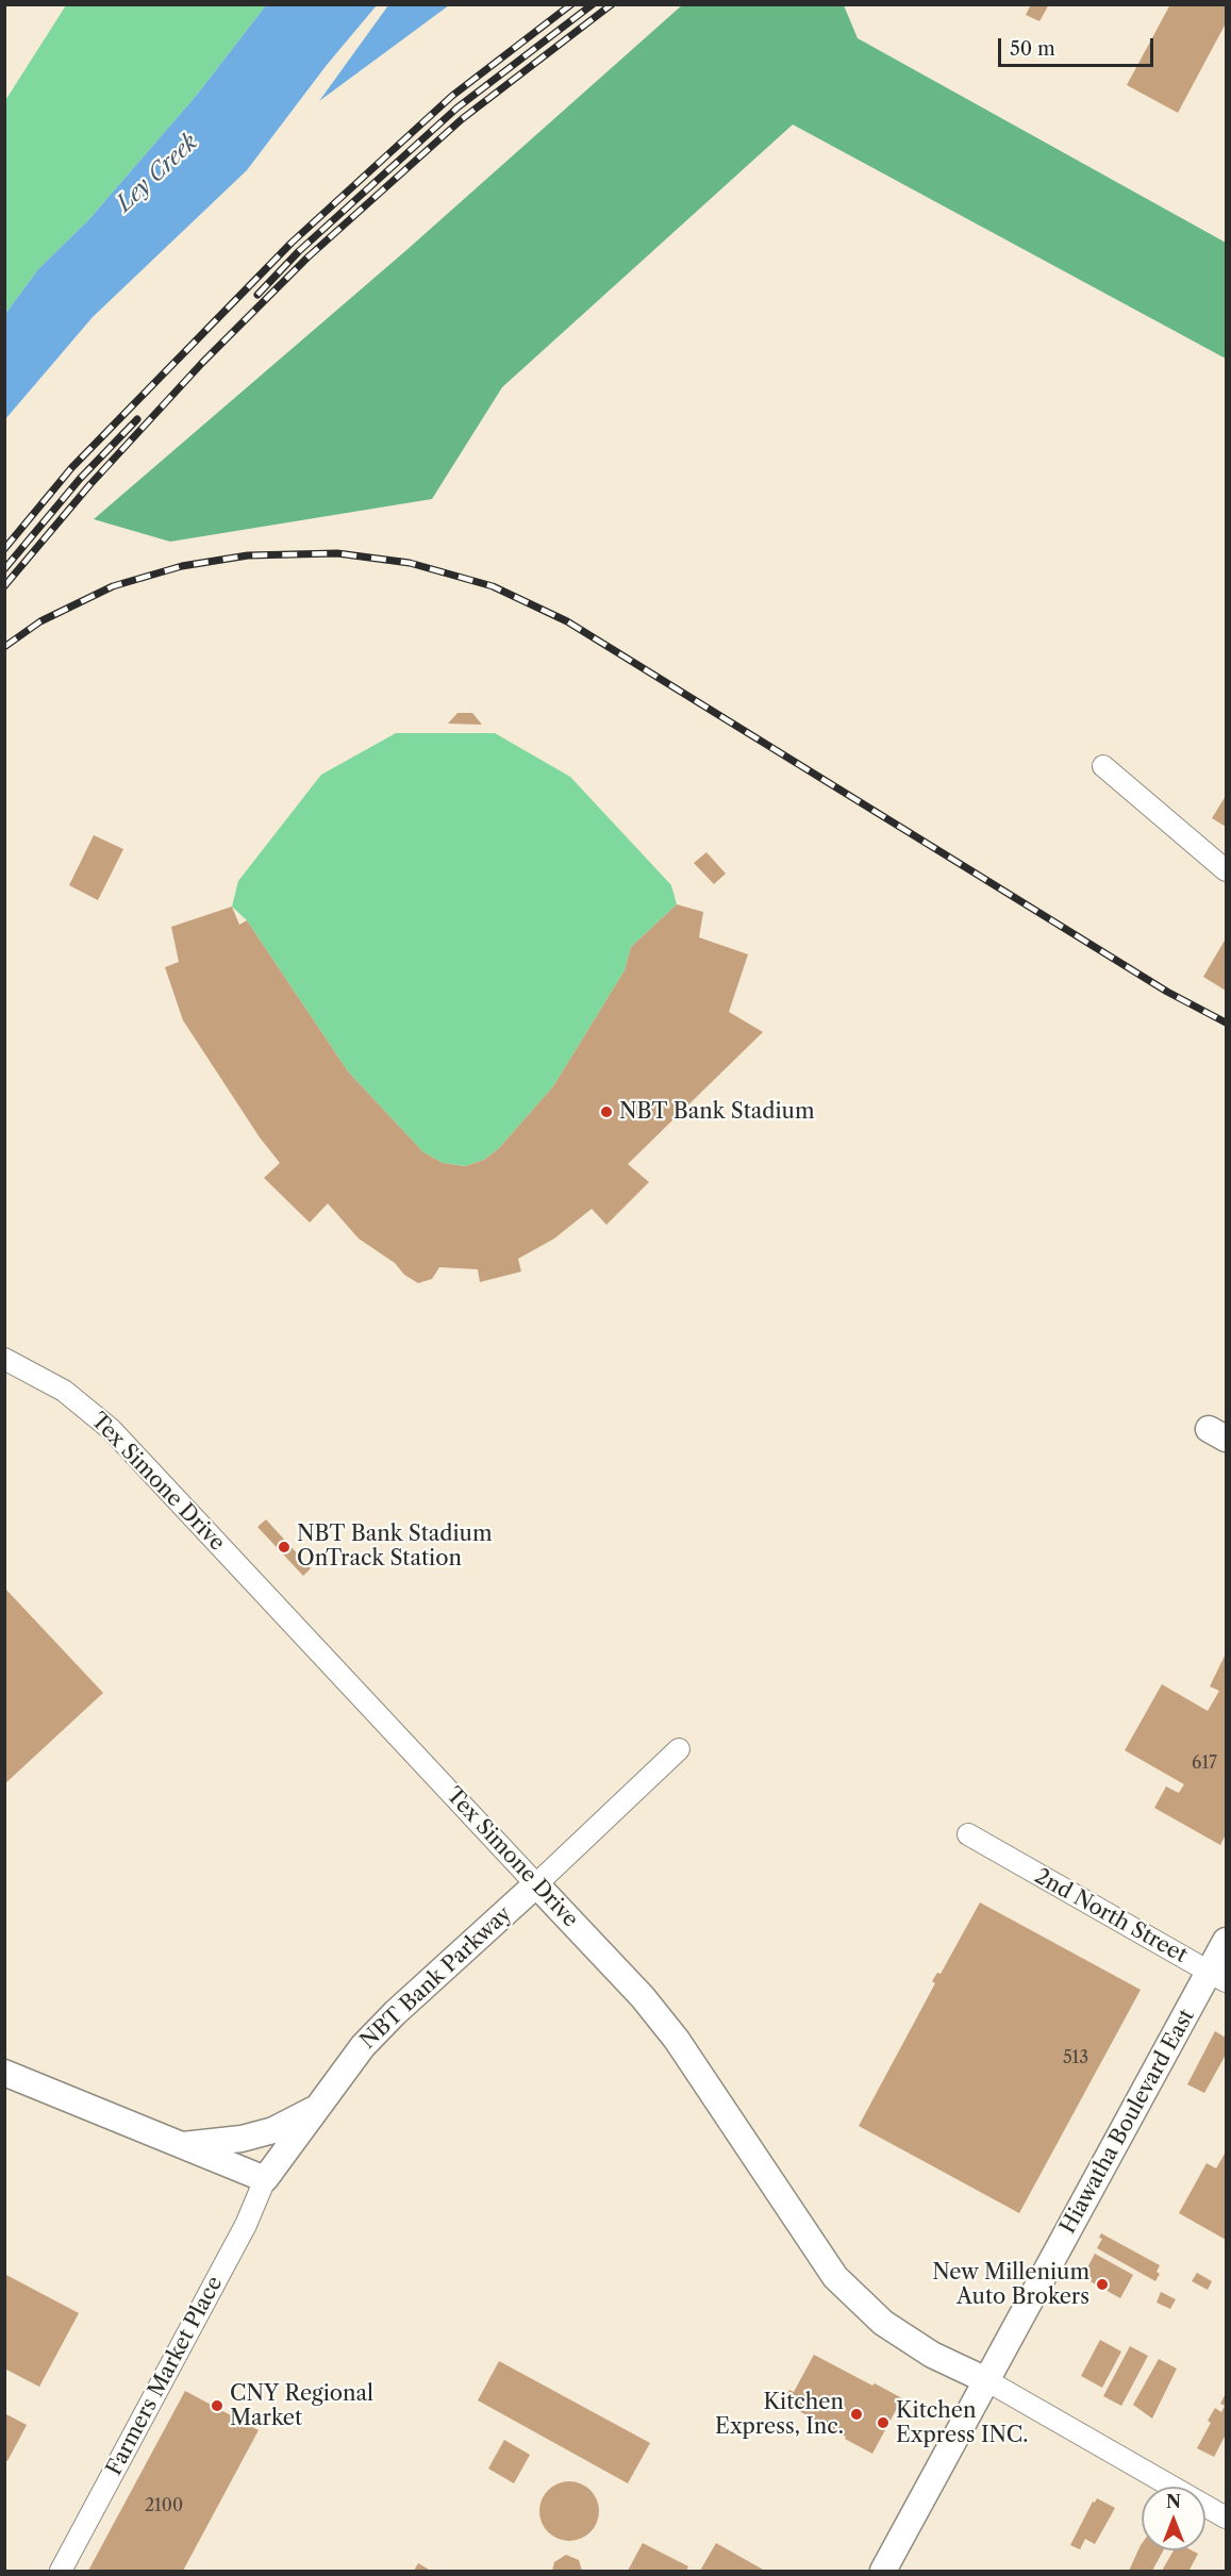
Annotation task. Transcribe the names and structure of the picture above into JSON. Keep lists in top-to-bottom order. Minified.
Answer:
{"streets":{"street":["Tex Simone Drive","2nd North Street","NBT Bank Parkway","Hiawatha Boulevard East","Farmers Market Place"]},"crossings":[["Tex Simone Drive","NBT Bank Parkway"],["Tex Simone Drive","Hiawatha Boulevard East"],["2nd North Street","Hiawatha Boulevard East"],["NBT Bank Parkway","Farmers Market Place"]],"water":["Ley Creek"],"places":["NBT Bank Stadium","NBT Bank Stadium OnTrack Station","New Millenium Auto Brokers","CNY Regional Market","Kitchen Express, Inc.","Kitchen Express INC."],"house_numbers":["617","513","2100"],"scale_bar":"50 m","north":"top"}
